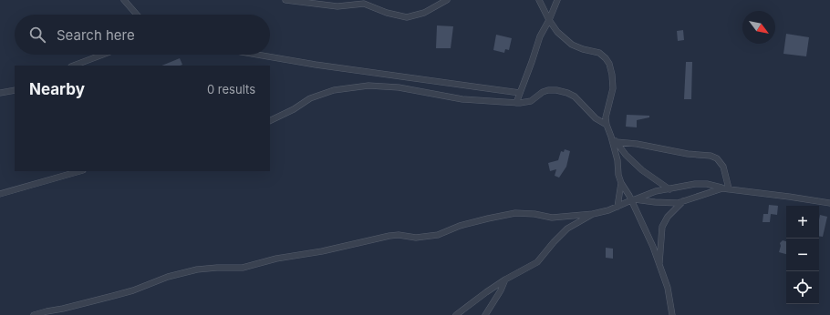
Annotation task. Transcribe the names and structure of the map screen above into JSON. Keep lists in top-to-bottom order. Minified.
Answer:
{"north":"bottom right","page":{"search":"Search here","heading":["Nearby","0 results"],"map_buttons":["+","−"]}}
